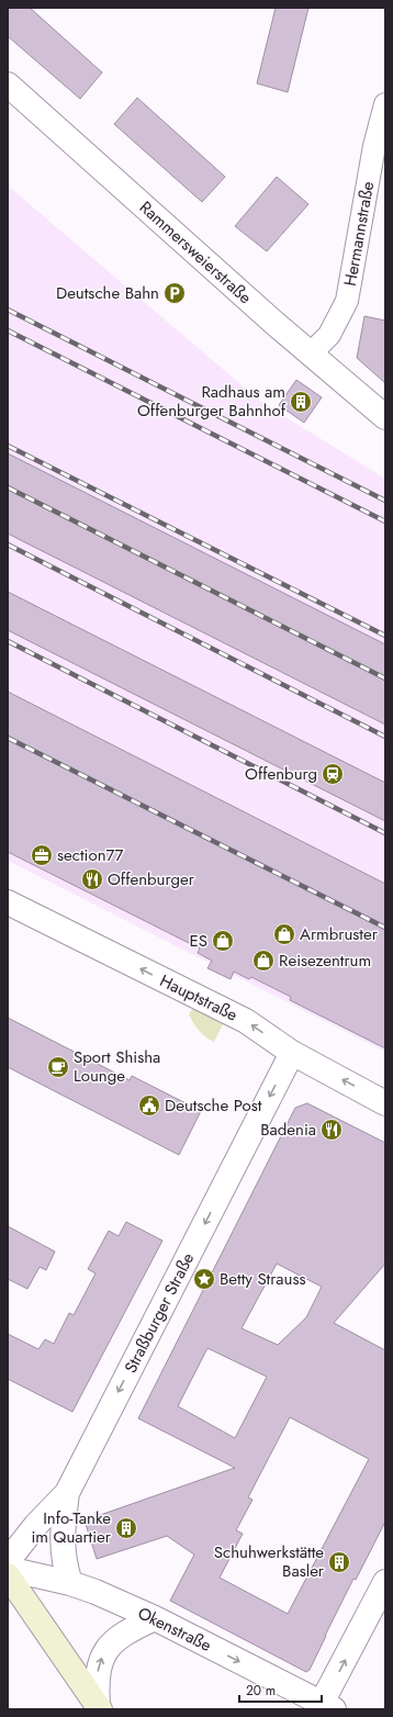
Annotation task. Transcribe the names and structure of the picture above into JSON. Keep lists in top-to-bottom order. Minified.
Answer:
{"streets":{"street":["Hermannstraße","Rammersweierstraße","Hauptstraße","Straßburger Straße","Okenstraße"]},"crossings":[["Hermannstraße","Rammersweierstraße"],["Hauptstraße","Straßburger Straße"]],"one_way":["Hauptstraße","Straßburger Straße","Okenstraße"],"places":{"parking":["Deutsche Bahn"],"building":["Radhaus am Offenburger Bahnhof","Info-Tanke im Quartier","Schuhwerkstätte Basler"],"station":["Offenburg"],"office":["section77"],"restaurant":["Offenburger","Badenia"],"shop":["Armbruster","ES","Reisezentrum"],"cafe":["Sport Shisha Lounge"],"public building":["Deutsche Post"],"place":["Betty Strauss"]},"scale_bar":"20 m"}
